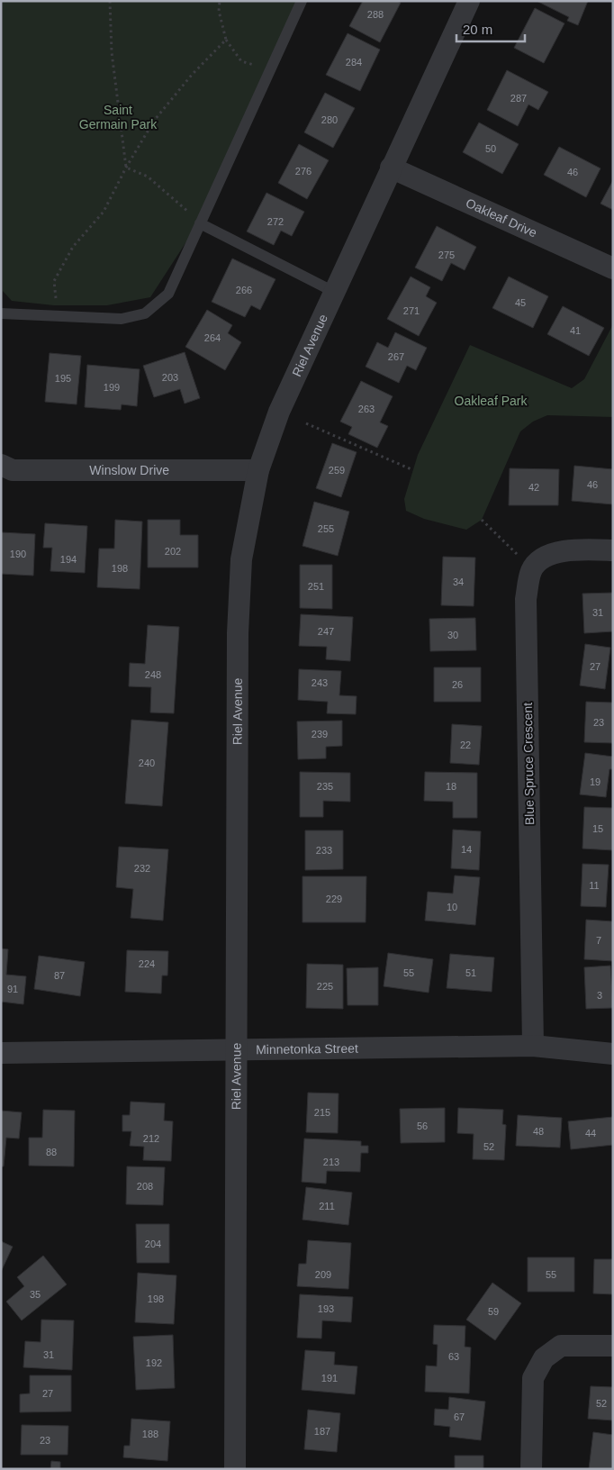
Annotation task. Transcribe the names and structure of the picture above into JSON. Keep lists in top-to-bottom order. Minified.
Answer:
{"streets":{"street":["Oakleaf Drive","Riel Avenue","Winslow Drive","Blue Spruce Crescent","Minnetonka Street"]},"crossings":[["Oakleaf Drive","Riel Avenue"],["Riel Avenue","Winslow Drive"],["Riel Avenue","Minnetonka Street"],["Blue Spruce Crescent","Minnetonka Street"]],"parks":["Saint Germain Park","Oakleaf Park"],"house_numbers":["288","284","287","280","50","276","46","272","275","266","45","271","41","264","267","203","195","199","263","259","46","42","255","202","190","194","198","34","251","31","247","30","27","248","243","26","23","239","22","240","19","235","18","15","14","233","232","11","229","10","7","224","55","51","87","225","91","3","215","56","48","44","212","52","88","213","208","211","204","209","55","35","198","193","59","31","63","192","191","27","52","67","187","188","23"],"scale_bar":"20 m"}
